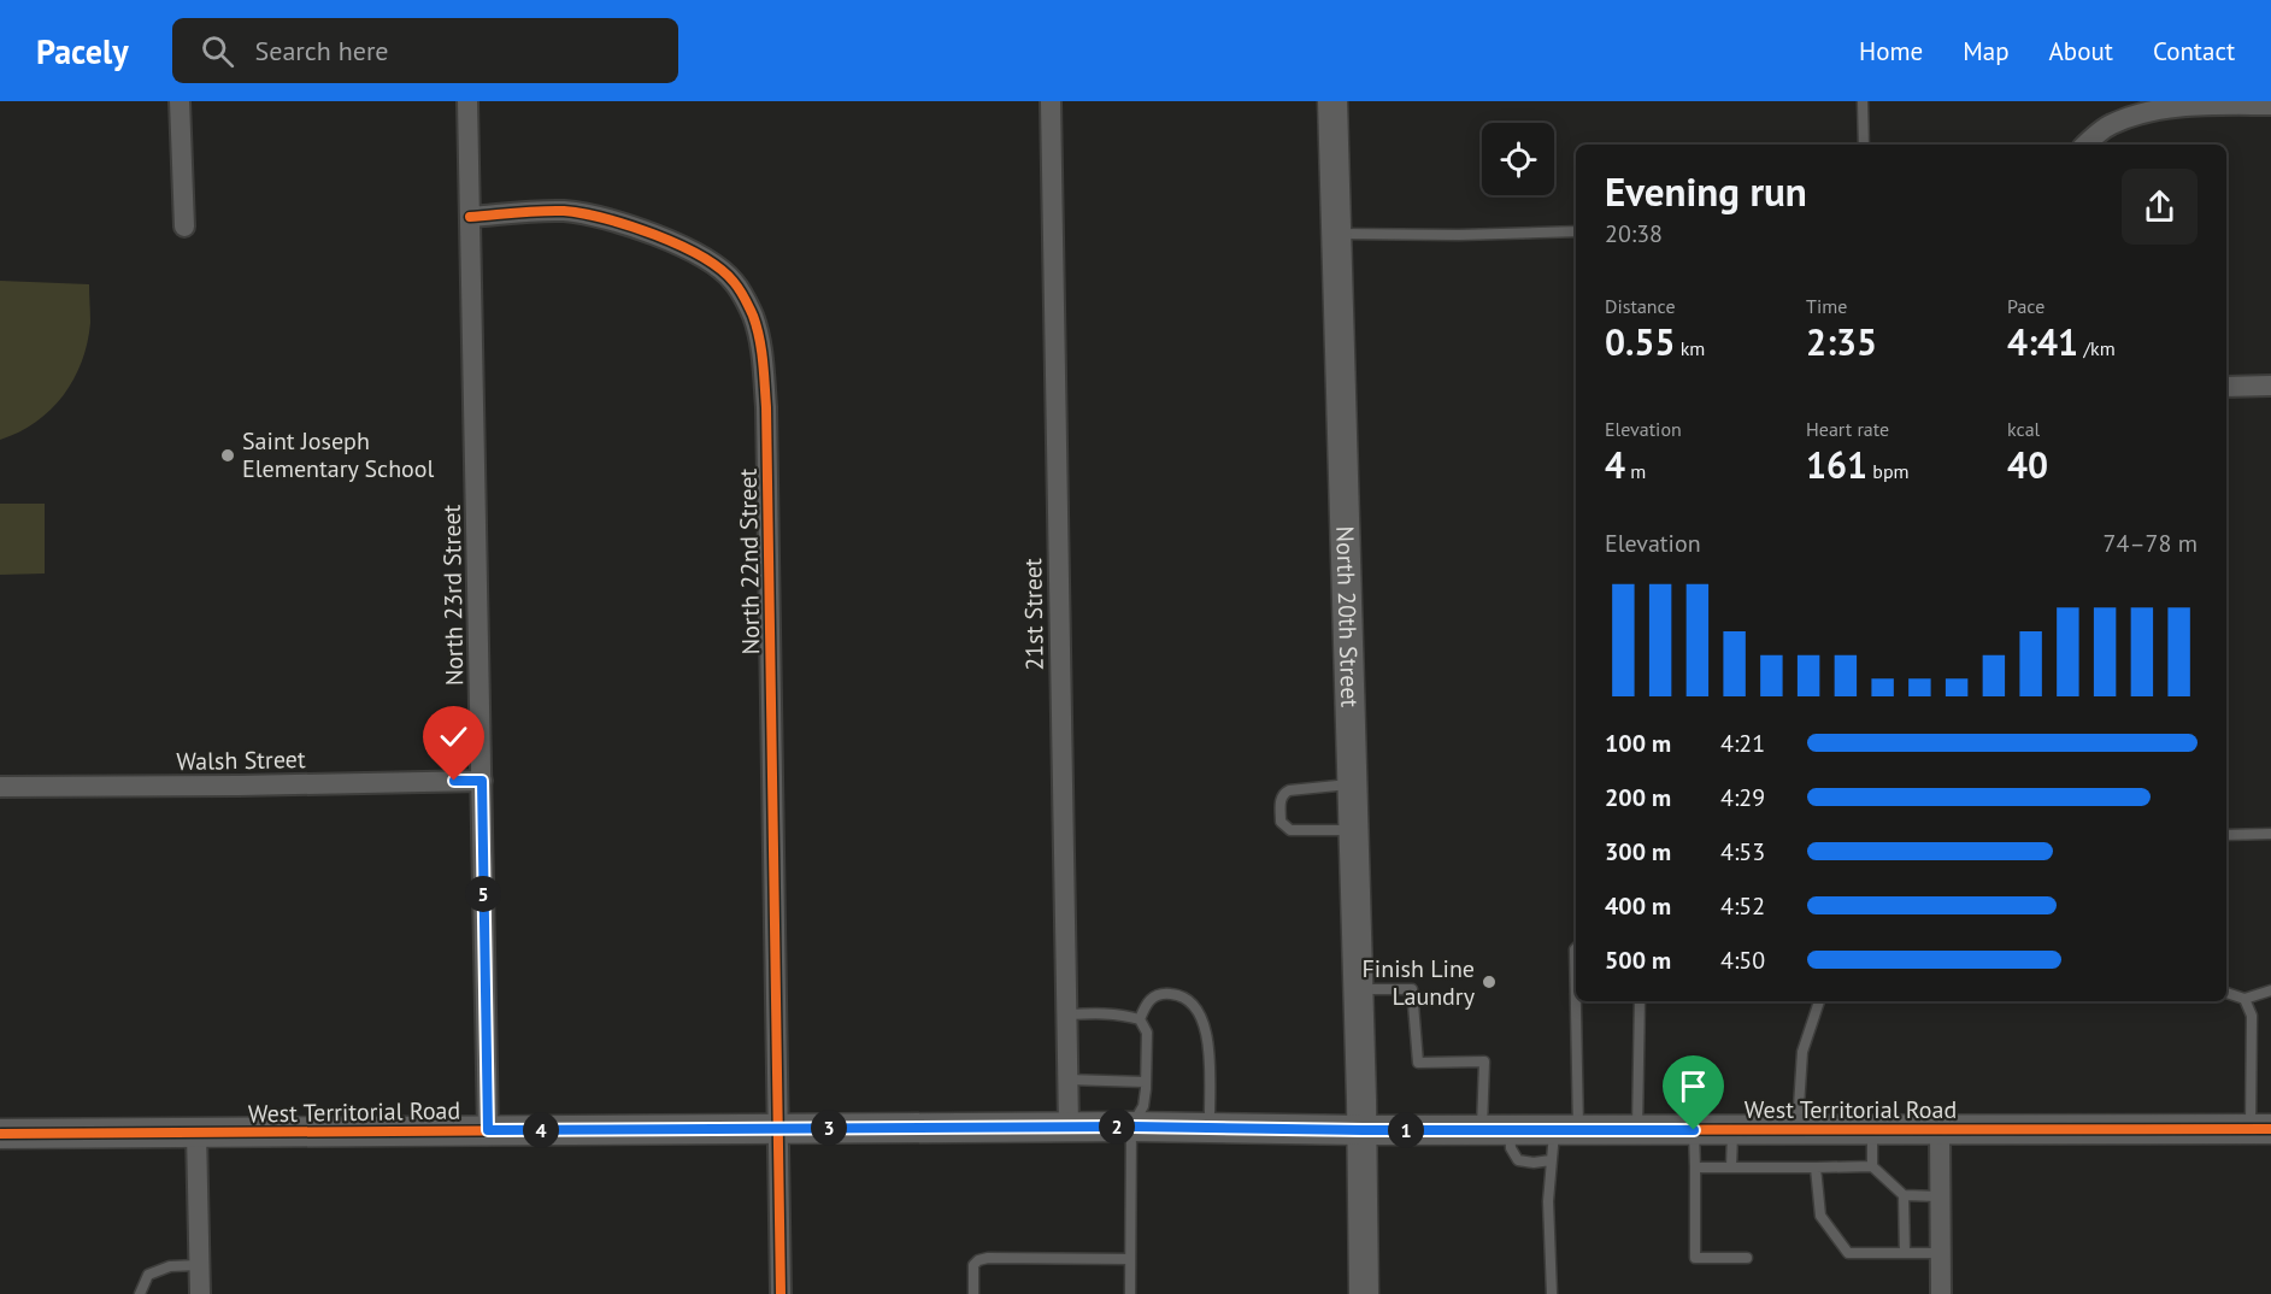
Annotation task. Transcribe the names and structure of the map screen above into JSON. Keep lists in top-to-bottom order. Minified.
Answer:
{"streets":{"street":["North 22nd Street","North 23rd Street","21st Street","North 20th Street","Walsh Street","West Territorial Road"]},"crossings":[["North 22nd Street","North 23rd Street"],["North 22nd Street","West Territorial Road"],["North 23rd Street","Walsh Street"],["North 23rd Street","West Territorial Road"],["21st Street","West Territorial Road"],["North 20th Street","West Territorial Road"]],"places":["Saint Joseph Elementary School","Finish Line Laundry"],"page":{"header":"Pacely","search":"Search here","nav":["Home","Map","About","Contact"],"heading":["Evening run","20:38"],"stats":[["Distance","0.55 km"],["Time","2:35"],["Pace","4:41 /km"],["Elevation","4 m"],["Heart rate","161 bpm"],["kcal","40"]],"chart":["Elevation","74–78 m"],"list":[{"name":"100 m","note":"4:21"},{"name":"200 m","note":"4:29"},{"name":"300 m","note":"4:53"},{"name":"400 m","note":"4:52"},{"name":"500 m","note":"4:50"}],"pins":["5","2","3","1","4"]}}
